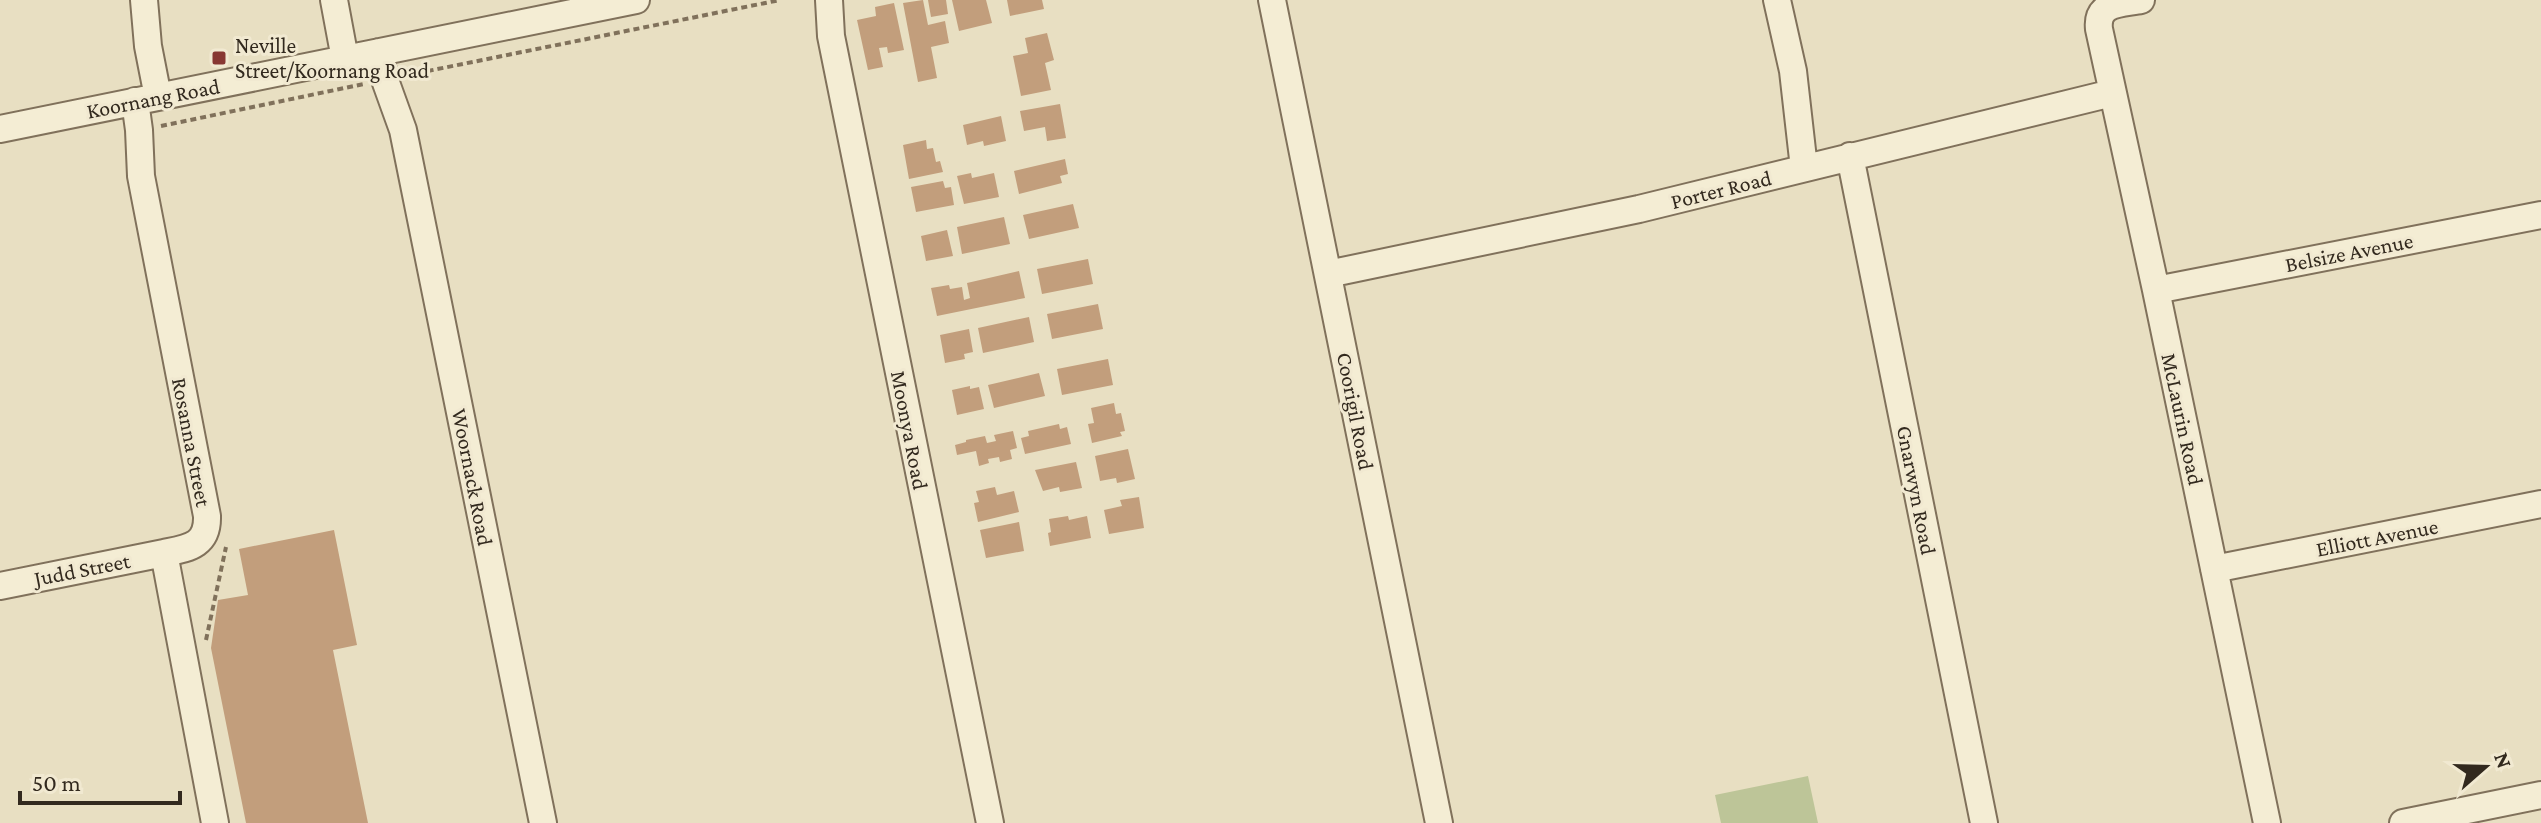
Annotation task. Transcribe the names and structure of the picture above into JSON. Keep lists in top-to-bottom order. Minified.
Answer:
{"streets":{"street":["Koornang Road","Porter Road","Belsize Avenue","Coorigil Road","McLaurin Road","Moonya Road","Rosanna Street","Woornack Road","Gnarwyn Road","Elliott Avenue","Judd Street"]},"crossings":[["Koornang Road","Rosanna Street"],["Koornang Road","Woornack Road"],["Porter Road","Coorigil Road"],["Porter Road","McLaurin Road"],["Porter Road","Gnarwyn Road"],["Belsize Avenue","McLaurin Road"],["McLaurin Road","Elliott Avenue"],["Rosanna Street","Judd Street"]],"places":{"transit":["Neville Street/Koornang Road"]},"scale_bar":"50 m","north":"right"}
